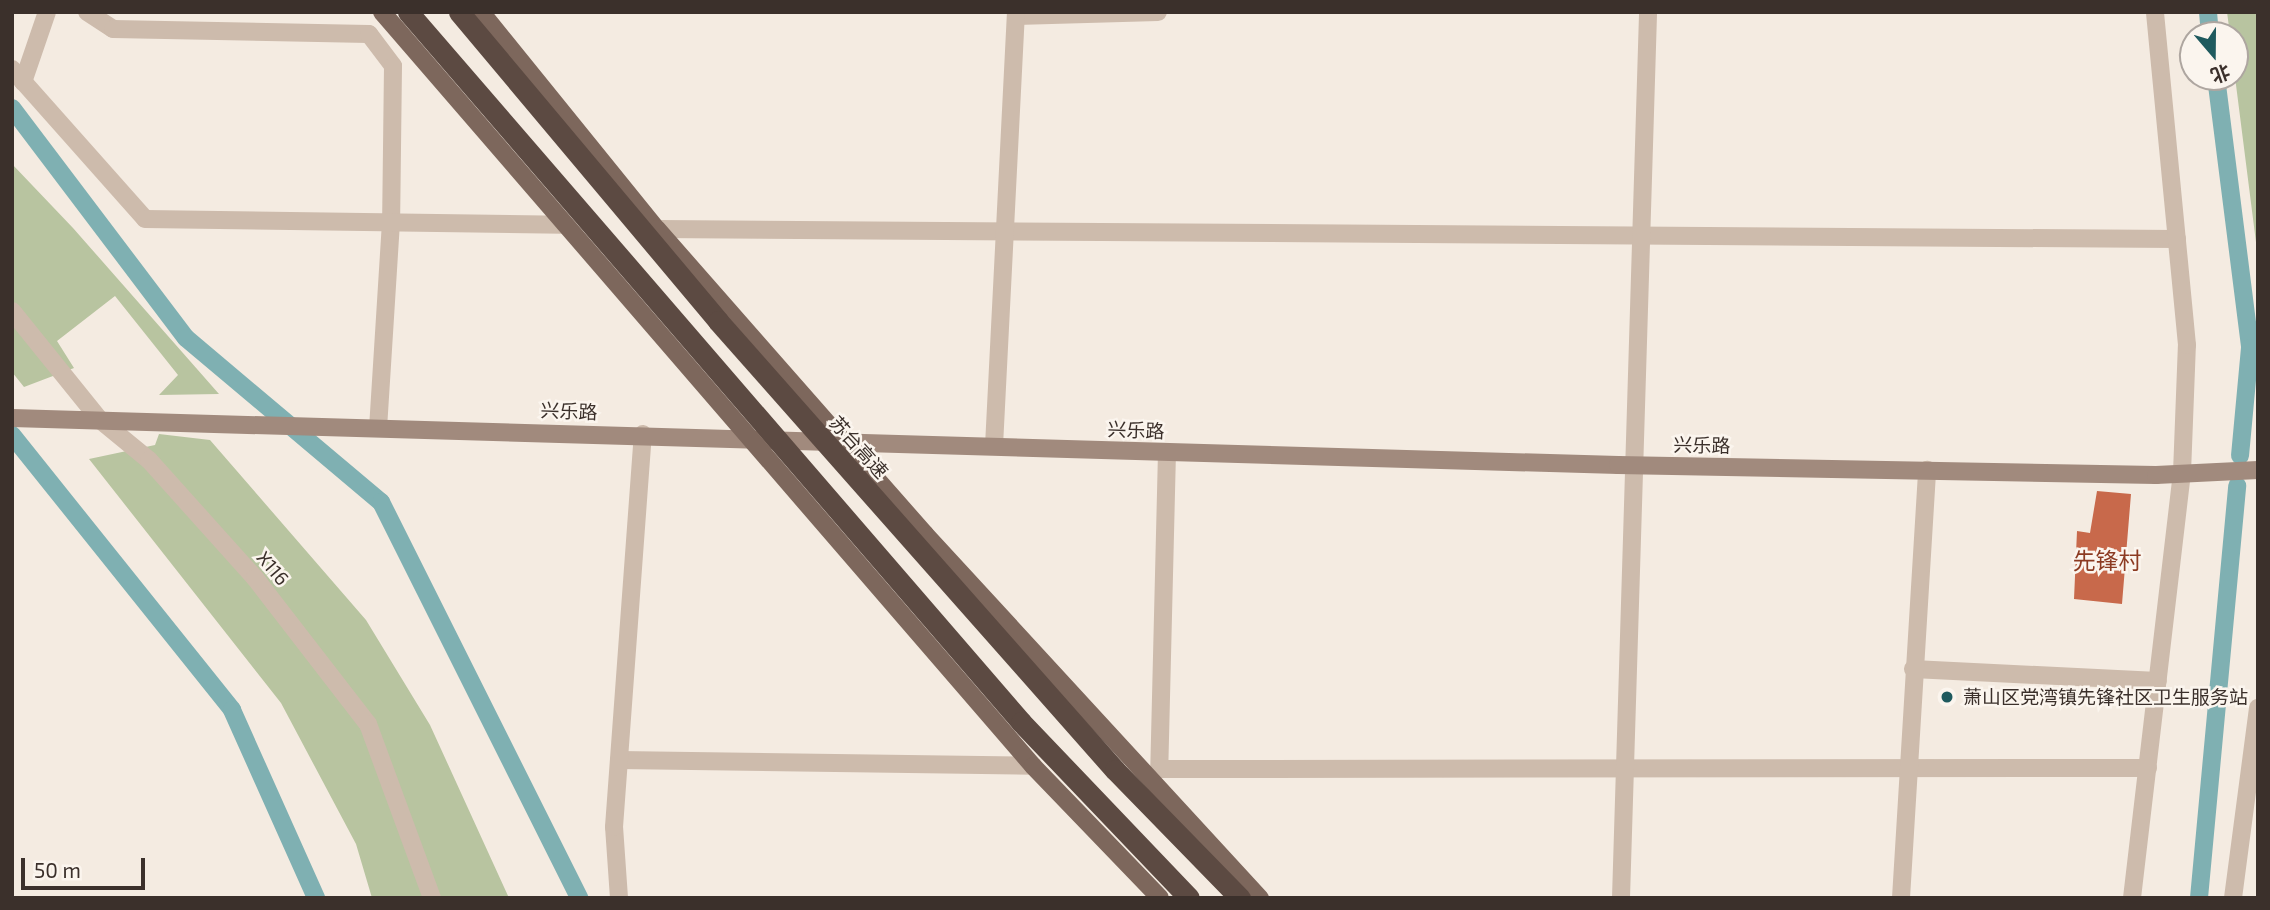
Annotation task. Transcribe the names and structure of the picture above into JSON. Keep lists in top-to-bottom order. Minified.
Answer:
{"streets":{"highway":["苏台高速"],"main road":["兴乐路"],"street":["X116"]},"crossings":[["兴乐路","X116"]],"districts":["先锋村"],"places":["萧山区党湾镇先锋社区卫生服务站"],"scale_bar":"50 m","north":"bottom"}
